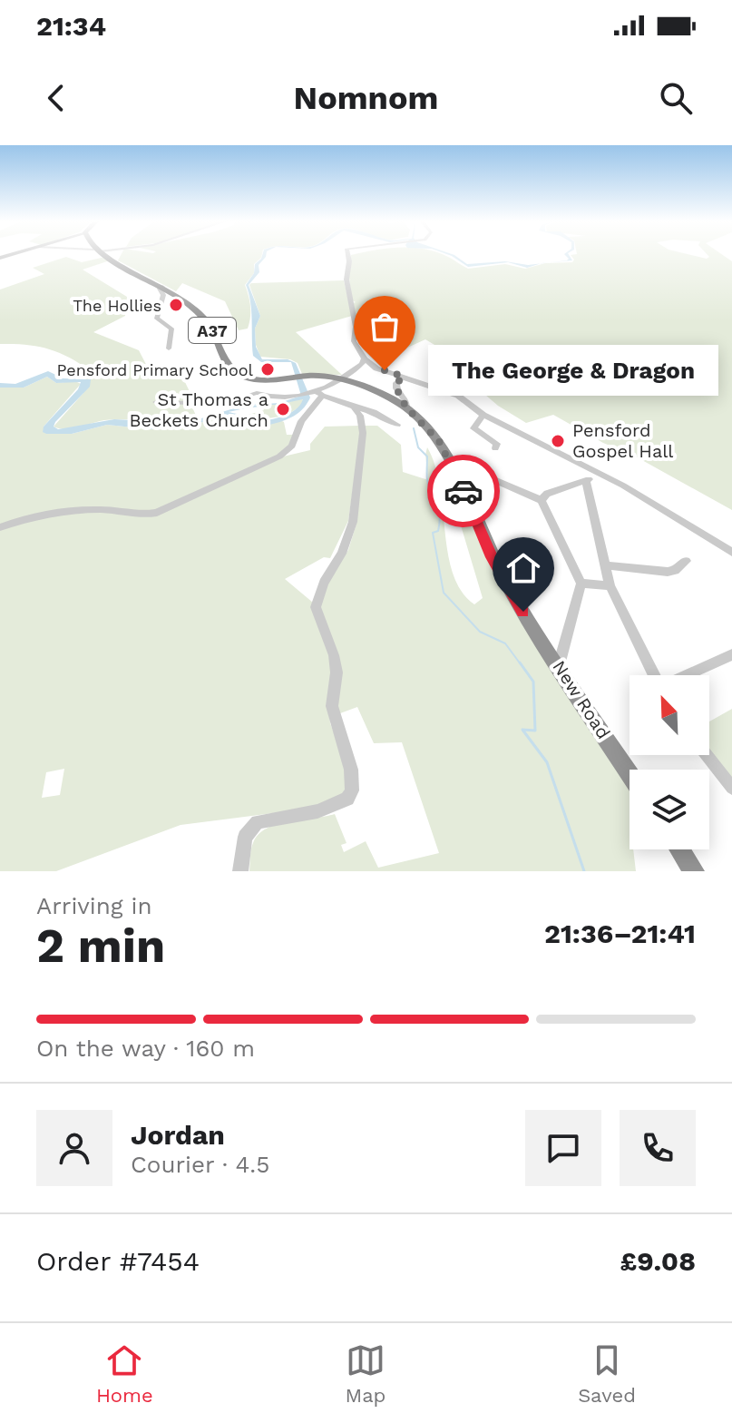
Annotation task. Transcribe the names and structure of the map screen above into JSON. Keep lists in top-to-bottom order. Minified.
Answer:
{"streets":{"highway":["A37","New Road"]},"crossings":[["A37","New Road"]],"places":["The Hollies","Pensford Primary School","The George & Dragon","St Thomas a Beckets Church","Pensford Gospel Hall"],"north":"top left","page":{"status":"21:34","header":"Nomnom","bubble":"The George & Dragon","heading":["2 min","Arriving in","21:36–21:41"],"panel":["Jordan","Courier · 4.5","Order #7454","£9.08"],"bar":"On the way · 160 m","tabs":["Home","Map","Saved"]}}
